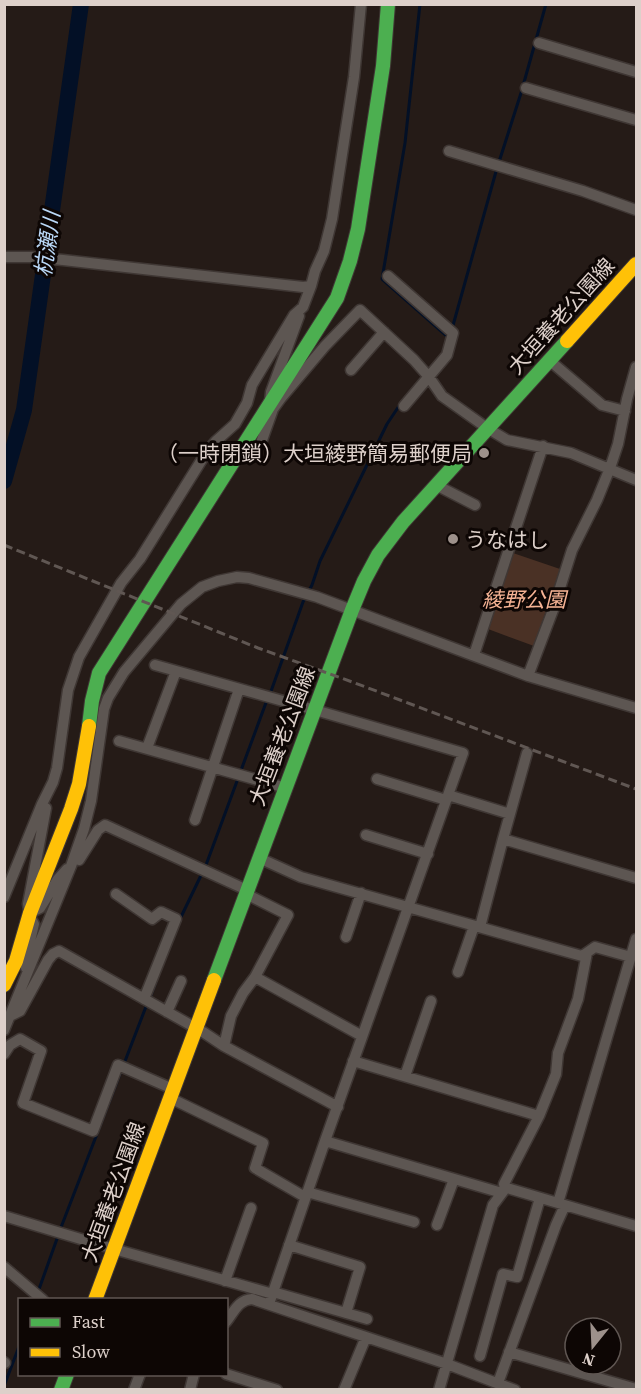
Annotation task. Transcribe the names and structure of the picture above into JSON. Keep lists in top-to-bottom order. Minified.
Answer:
{"streets":{"main road":["大垣養老公園線"]},"water":["杭瀬川"],"parks":["綾野公園"],"places":["（一時閉鎖）大垣綾野簡易郵便局","うなはし"],"legend":["Fast","Slow"],"north":"bottom"}
